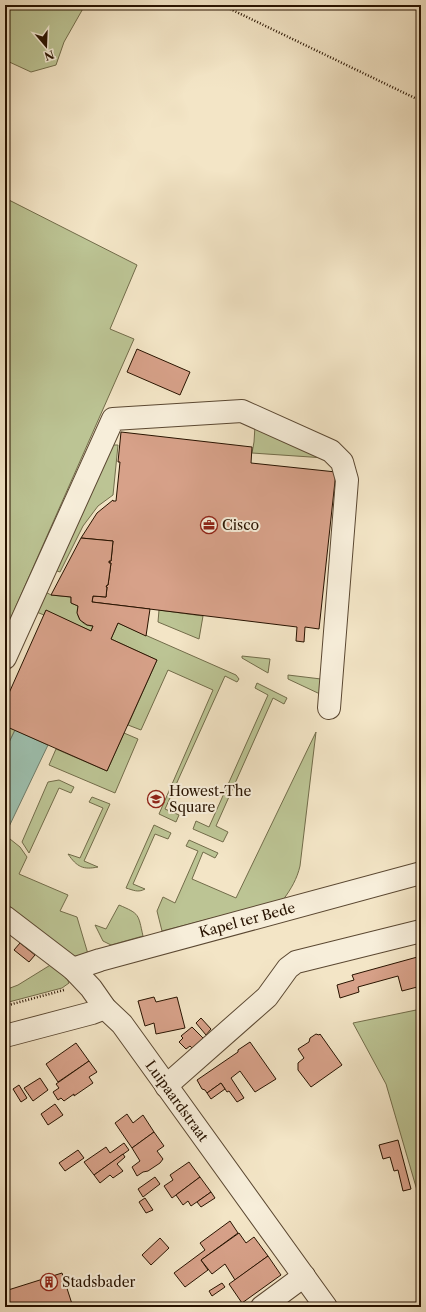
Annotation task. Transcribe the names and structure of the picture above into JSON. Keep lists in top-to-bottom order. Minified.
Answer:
{"streets":{"street":["Kapel ter Bede","Luipaardstraat"]},"crossings":[["Kapel ter Bede","Luipaardstraat"]],"places":{"office":["Cisco"],"school or university":["Howest-The Square"],"building":["Stadsbader"]},"north":"bottom"}
